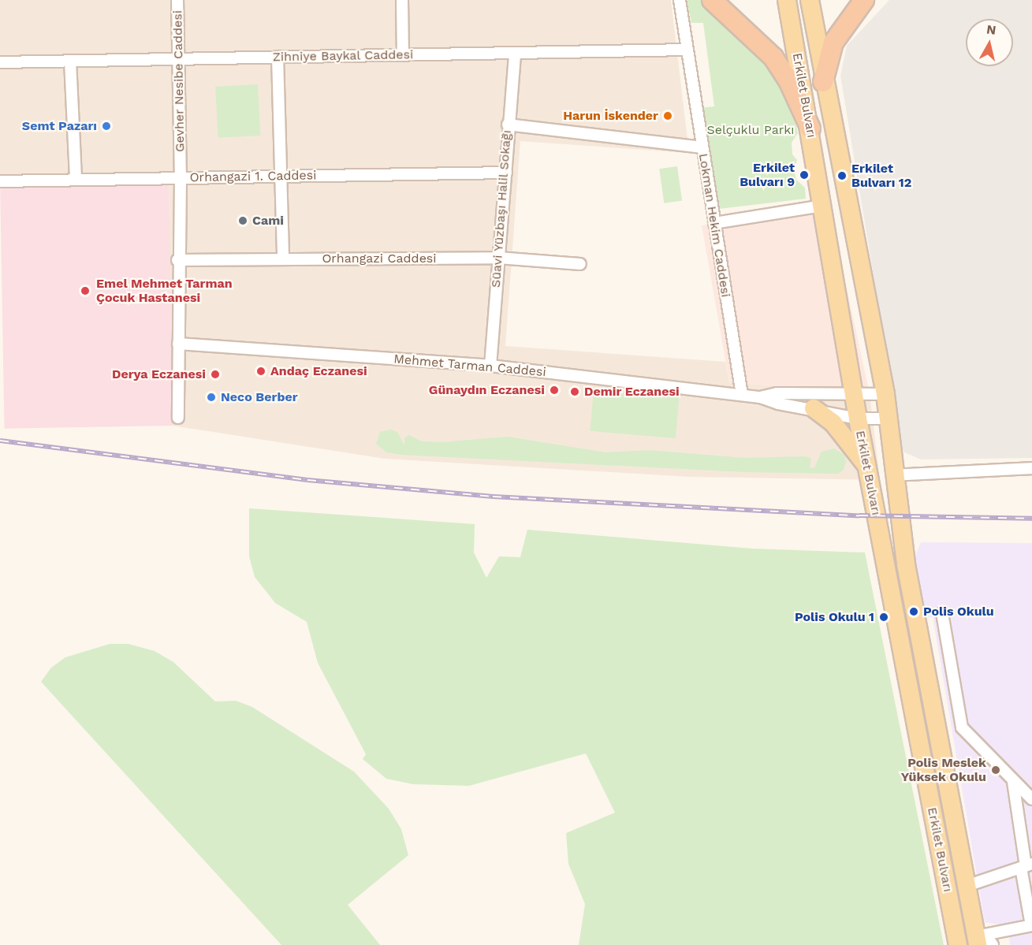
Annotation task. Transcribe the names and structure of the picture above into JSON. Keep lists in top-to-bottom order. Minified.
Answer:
{"streets":{"main road":["Erkilet Bulvarı"],"street":["Zihniye Baykal Caddesi","Gevher Nesibe Caddesi","Orhangazi 1. Caddesi","Süavi Yüzbaşı Halil Sokağı","Lokman Hekim Caddesi","Orhangazi Caddesi","Mehmet Tarman Caddesi"]},"crossings":[["Zihniye Baykal Caddesi","Gevher Nesibe Caddesi"],["Zihniye Baykal Caddesi","Süavi Yüzbaşı Halil Sokağı"],["Zihniye Baykal Caddesi","Lokman Hekim Caddesi"],["Gevher Nesibe Caddesi","Orhangazi 1. Caddesi"],["Gevher Nesibe Caddesi","Orhangazi Caddesi"],["Gevher Nesibe Caddesi","Mehmet Tarman Caddesi"],["Erkilet Bulvarı","Mehmet Tarman Caddesi"],["Orhangazi 1. Caddesi","Süavi Yüzbaşı Halil Sokağı"],["Süavi Yüzbaşı Halil Sokağı","Orhangazi Caddesi"],["Süavi Yüzbaşı Halil Sokağı","Mehmet Tarman Caddesi"],["Lokman Hekim Caddesi","Mehmet Tarman Caddesi"]],"parks":["Selçuklu Parkı"],"places":["Harun İskender","Semt Pazarı","Erkilet Bulvarı 9","Erkilet Bulvarı 12","Cami","Emel Mehmet Tarman Çocuk Hastanesi","Andaç Eczanesi","Derya Eczanesi","Günaydın Eczanesi","Demir Eczanesi","Neco Berber","Polis Okulu","Polis Okulu 1","Polis Meslek Yüksek Okulu"],"north":"top"}
